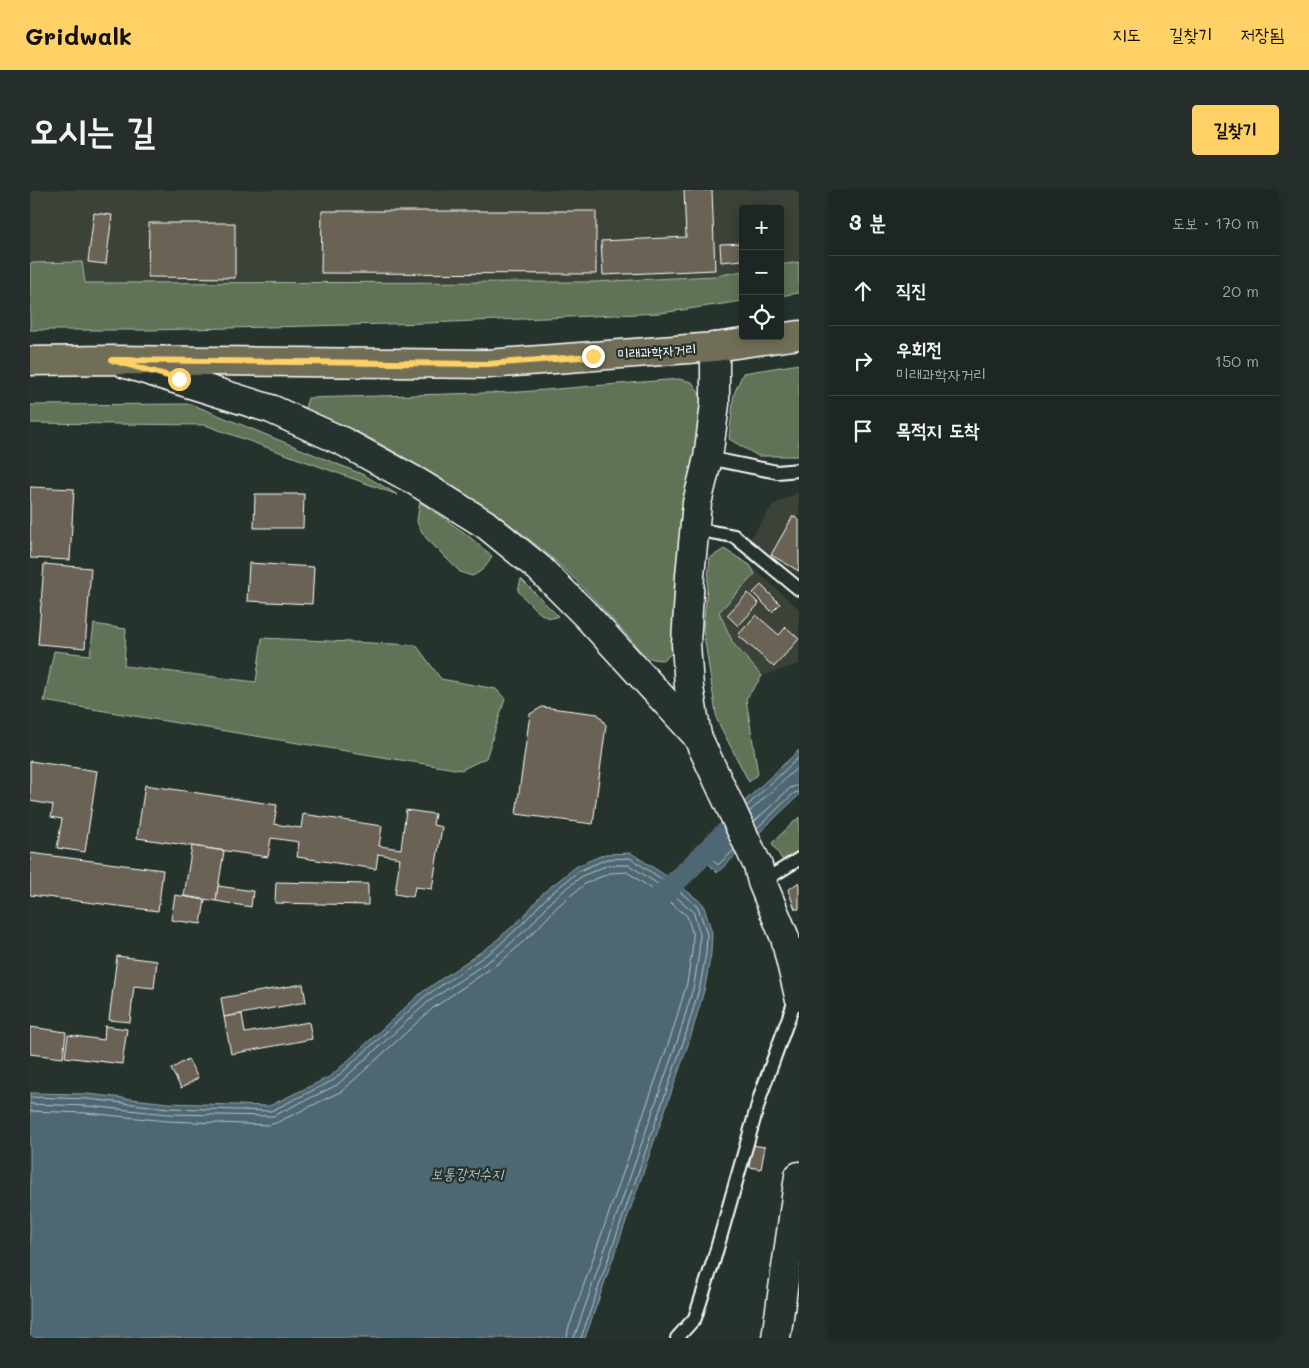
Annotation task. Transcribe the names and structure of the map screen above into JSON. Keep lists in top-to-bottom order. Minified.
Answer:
{"streets":{"main road":["미래과학자거리"]},"water":["보통강저수지"],"page":{"header":"Gridwalk","nav":["지도","길찾기","저장됨"],"buttons":"길찾기","title":"오시는 길","heading":["3 분","도보 · 170 m"],"map_buttons":["+","−"],"list":[["직진","20 m"],["우회전","미래과학자거리","150 m"],"목적지 도착"]}}
